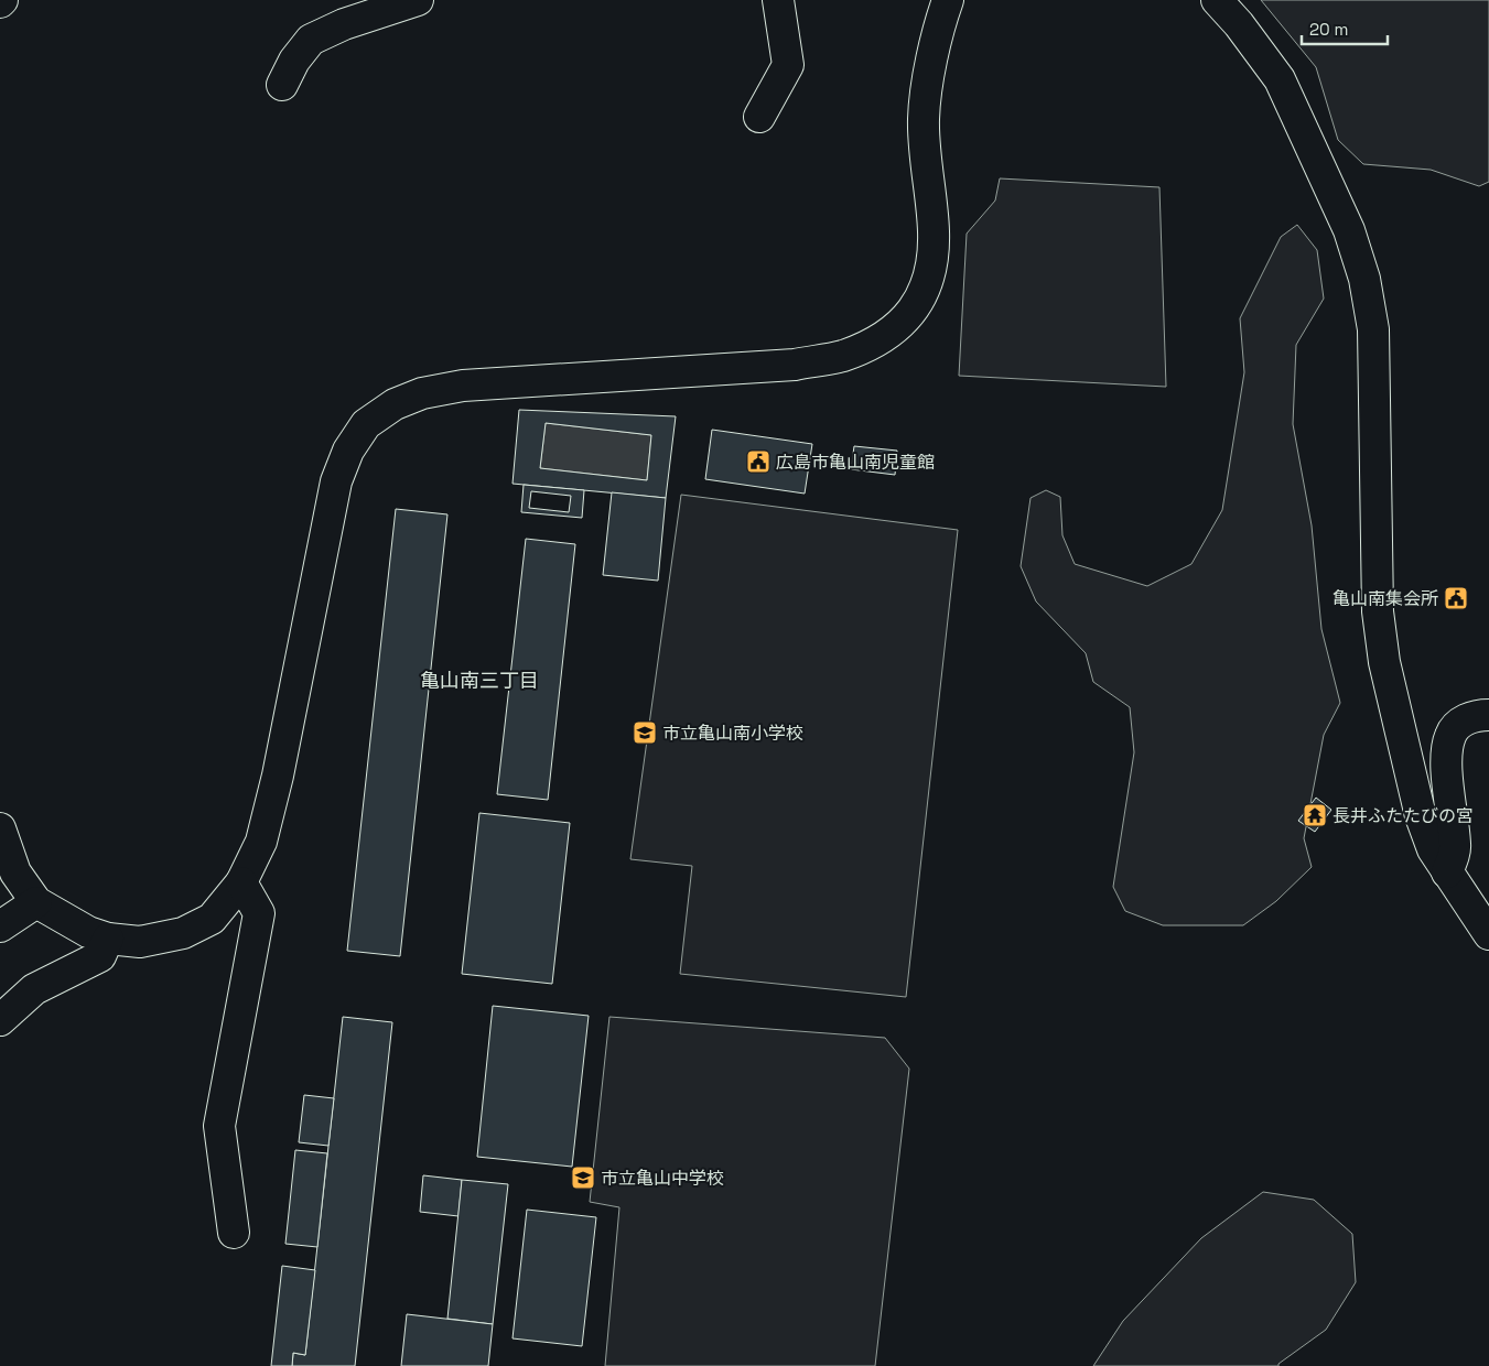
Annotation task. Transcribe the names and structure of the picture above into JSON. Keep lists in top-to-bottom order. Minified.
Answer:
{"districts":["亀山南三丁目"],"places":{"public building":["広島市亀山南児童館","亀山南集会所"],"school or university":["市立亀山南小学校","市立亀山中学校"],"temple":["長井ふたたびの宮"]},"scale_bar":"20 m"}
